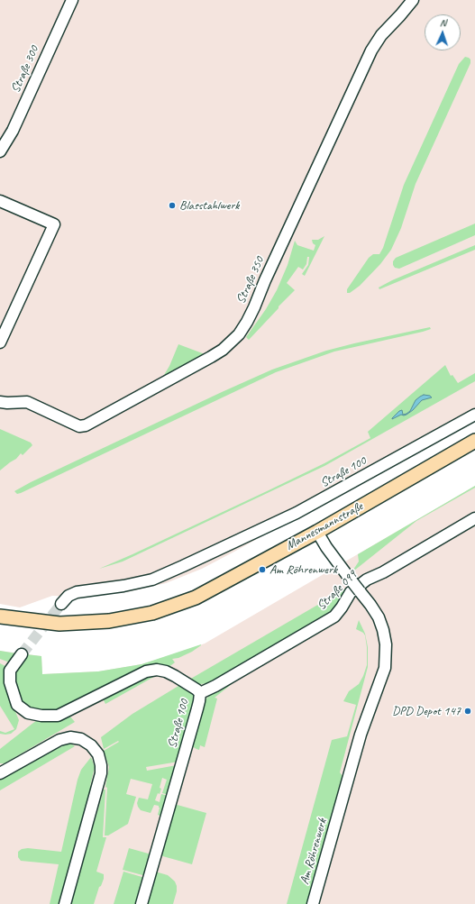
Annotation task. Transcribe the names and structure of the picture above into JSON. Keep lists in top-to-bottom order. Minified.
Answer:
{"streets":{"main road":["Mannesmannstraße"],"street":["Straße 300","Straße 350","Straße 100","Straße 099","Am Röhrenwerk"]},"crossings":[["Straße 100","Straße 099"],["Mannesmannstraße","Am Röhrenwerk"]],"places":["Blasstahlwerk","Am Röhrenwerk","DPD Depot 147"],"north":"top"}
